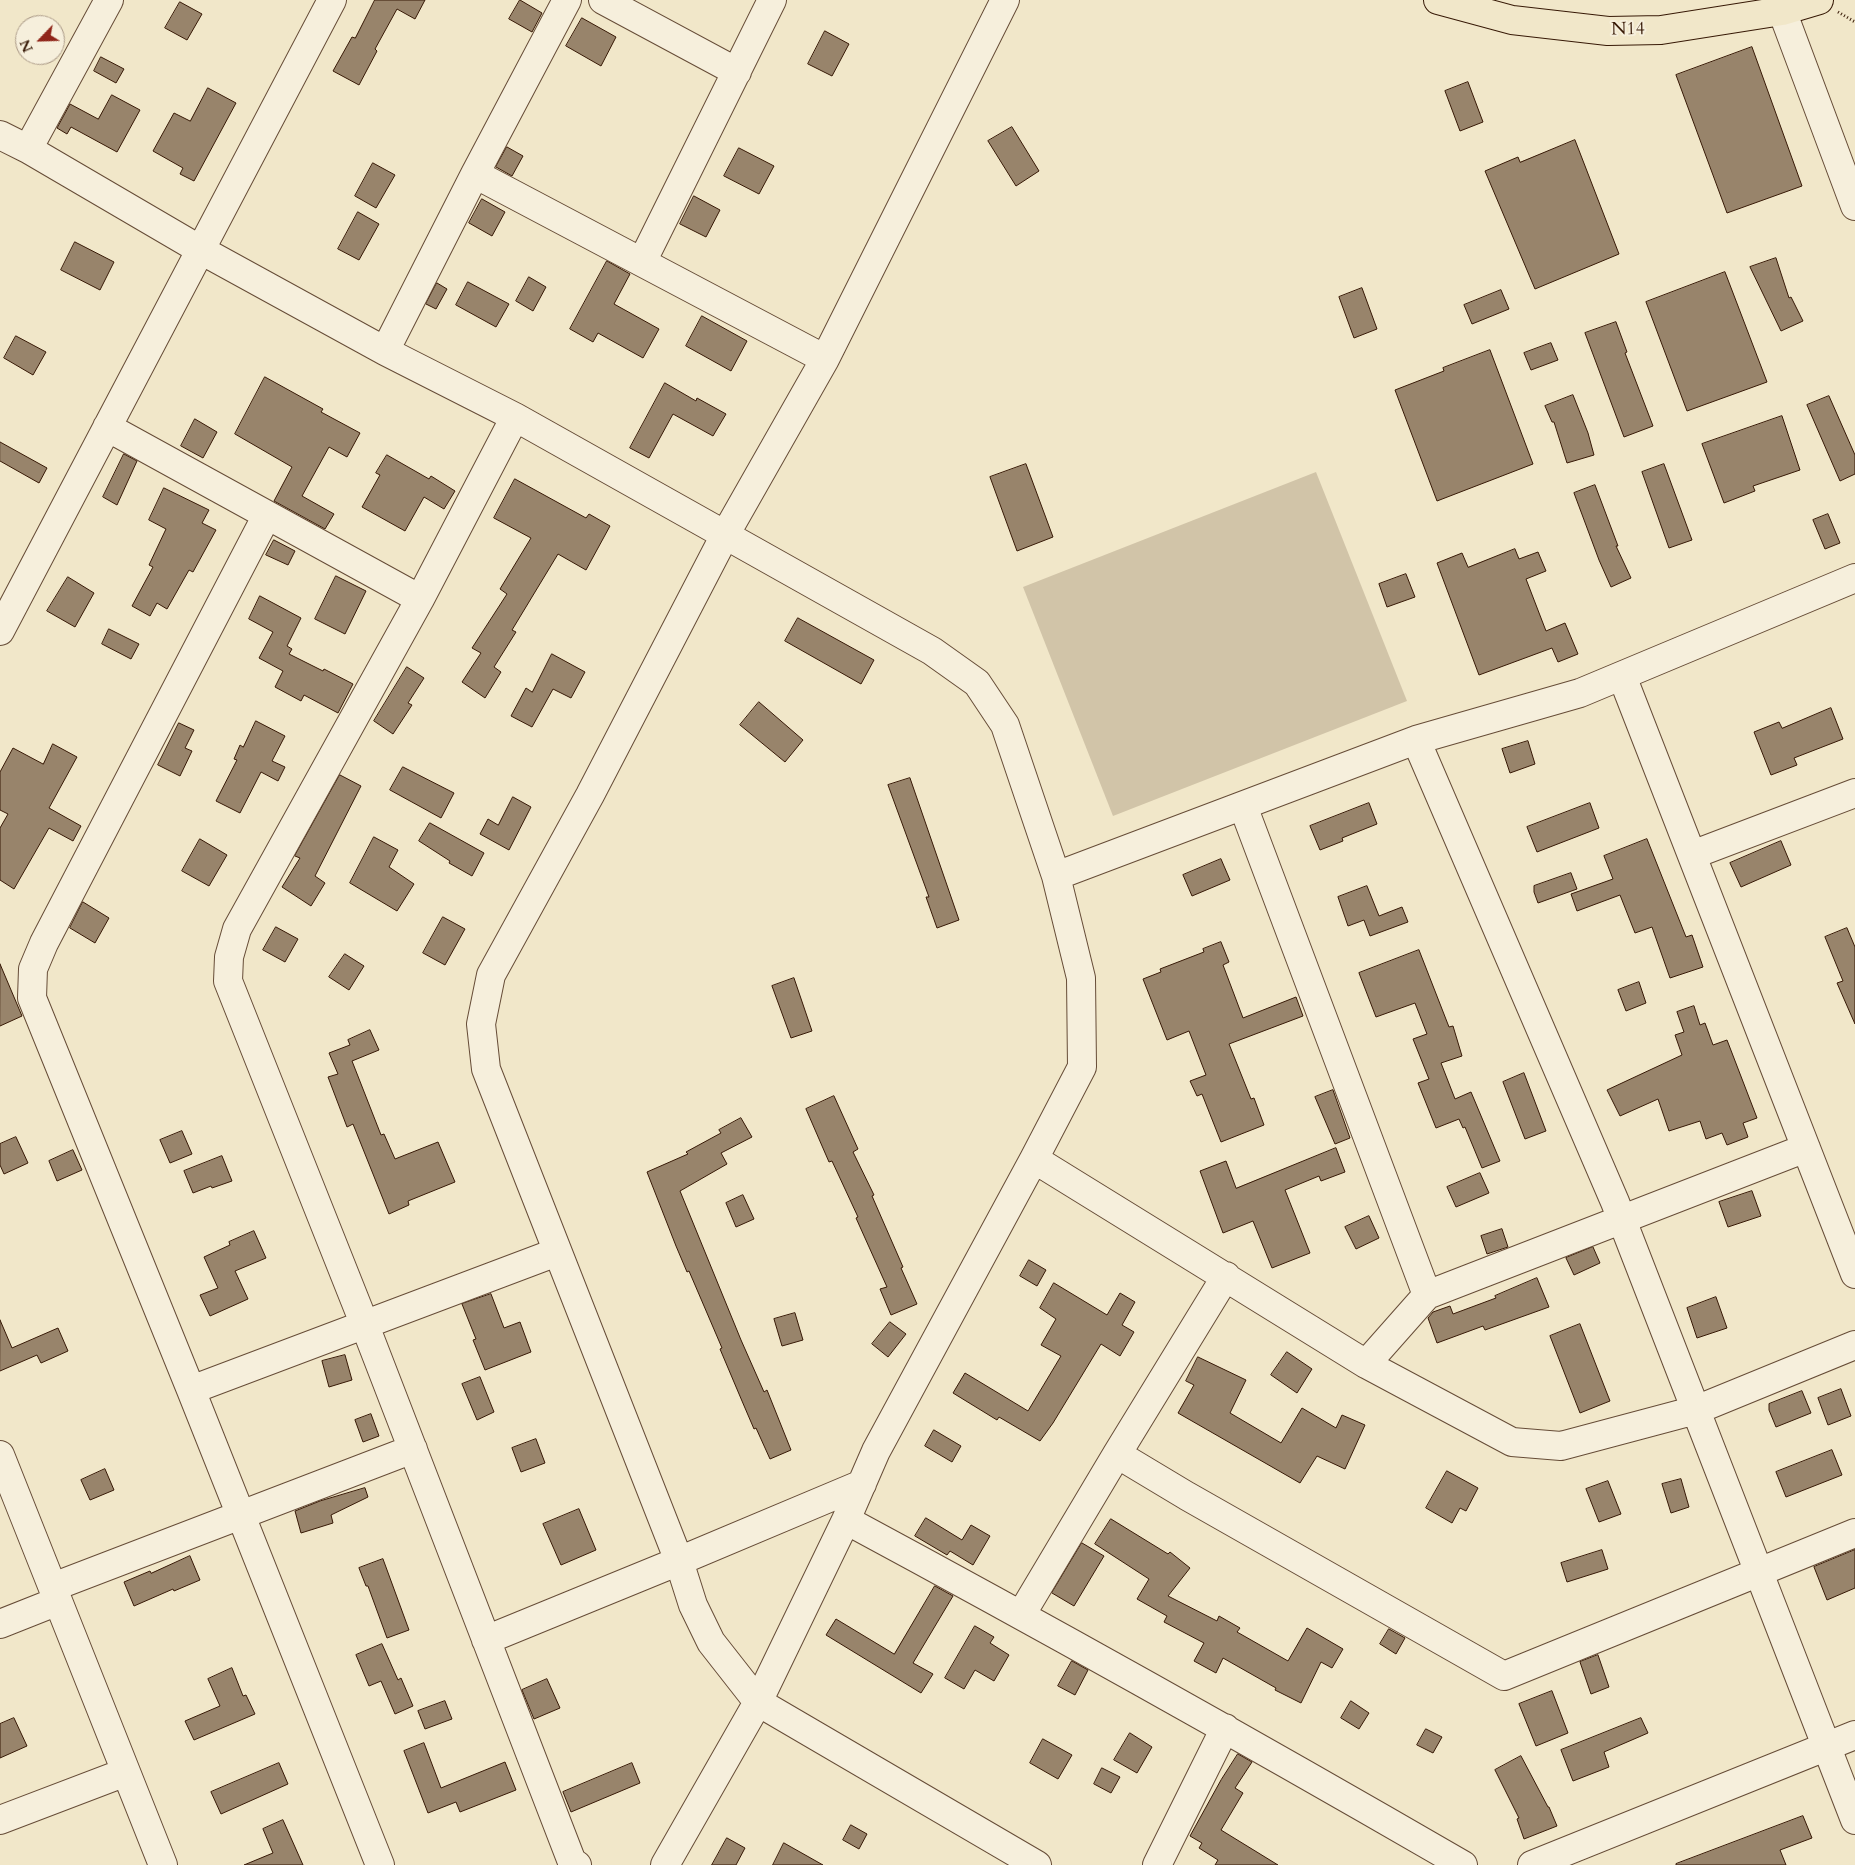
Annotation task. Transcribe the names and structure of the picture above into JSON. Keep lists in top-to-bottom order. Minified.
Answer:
{"streets":{"main road":["N14"]},"north":"bottom left"}
